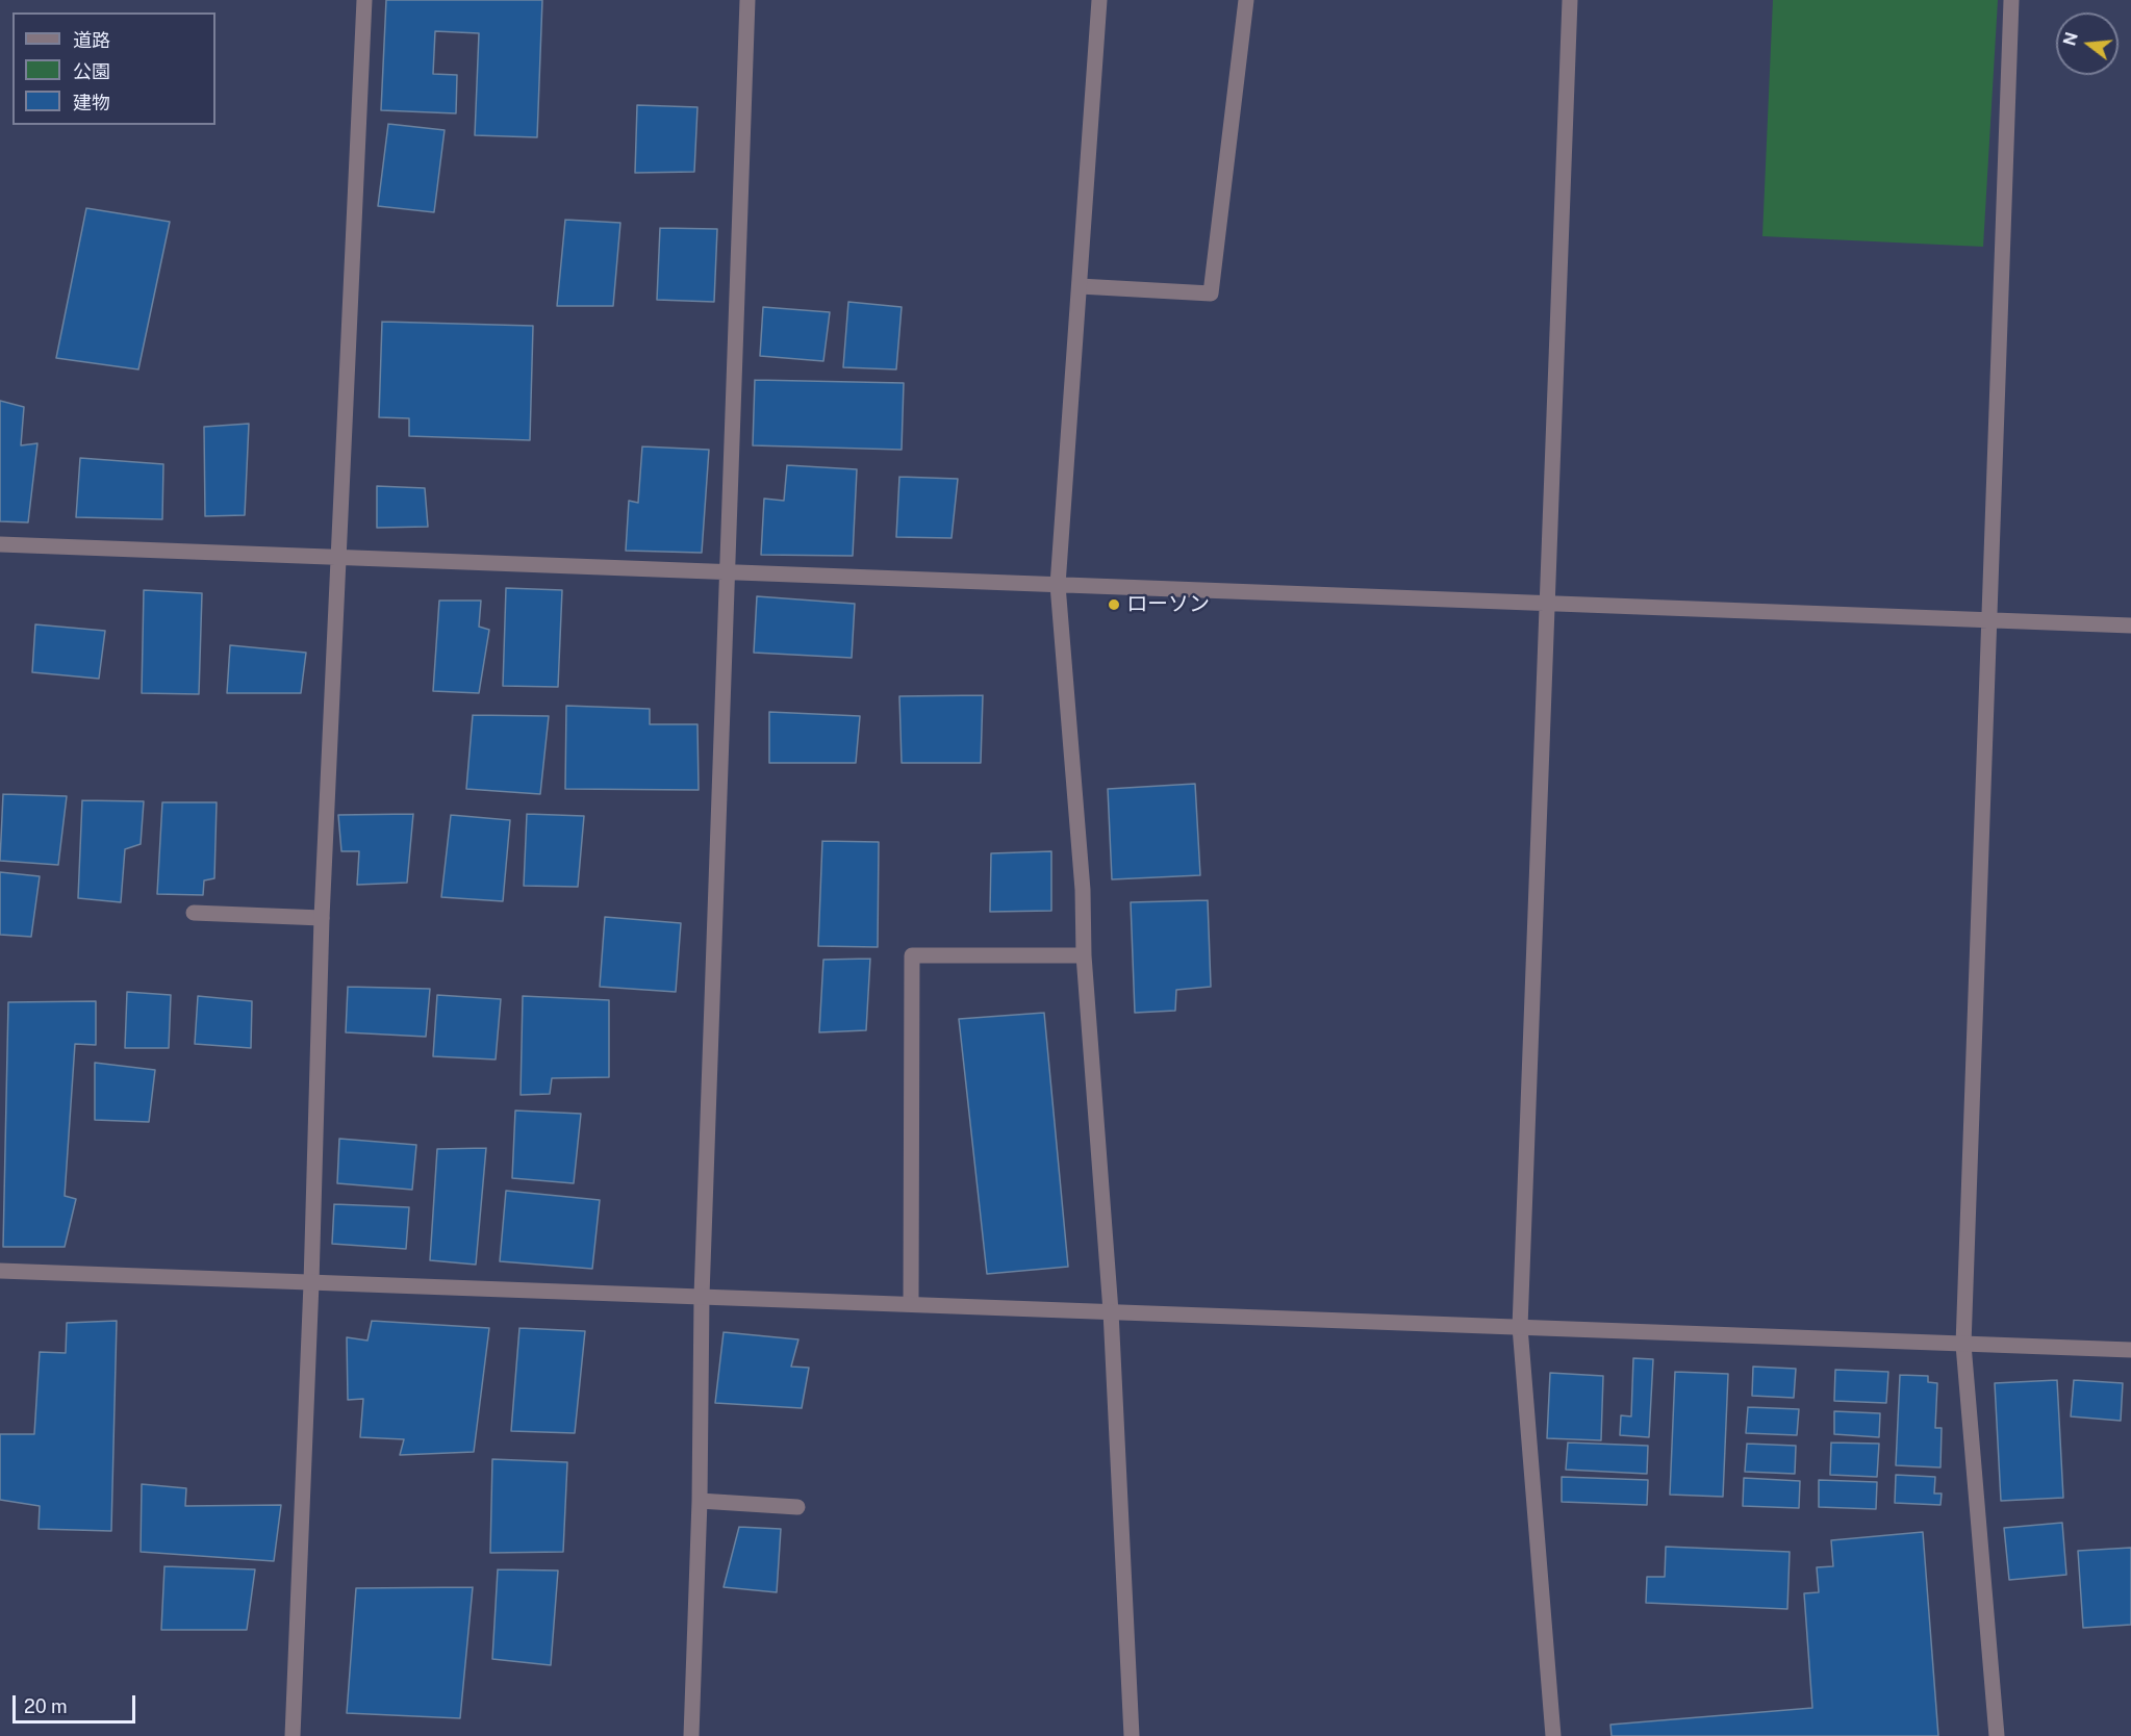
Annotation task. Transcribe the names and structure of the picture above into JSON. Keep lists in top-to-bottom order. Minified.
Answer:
{"places":["ローソン"],"legend":["道路","公園","建物"],"scale_bar":"20 m","north":"left"}
